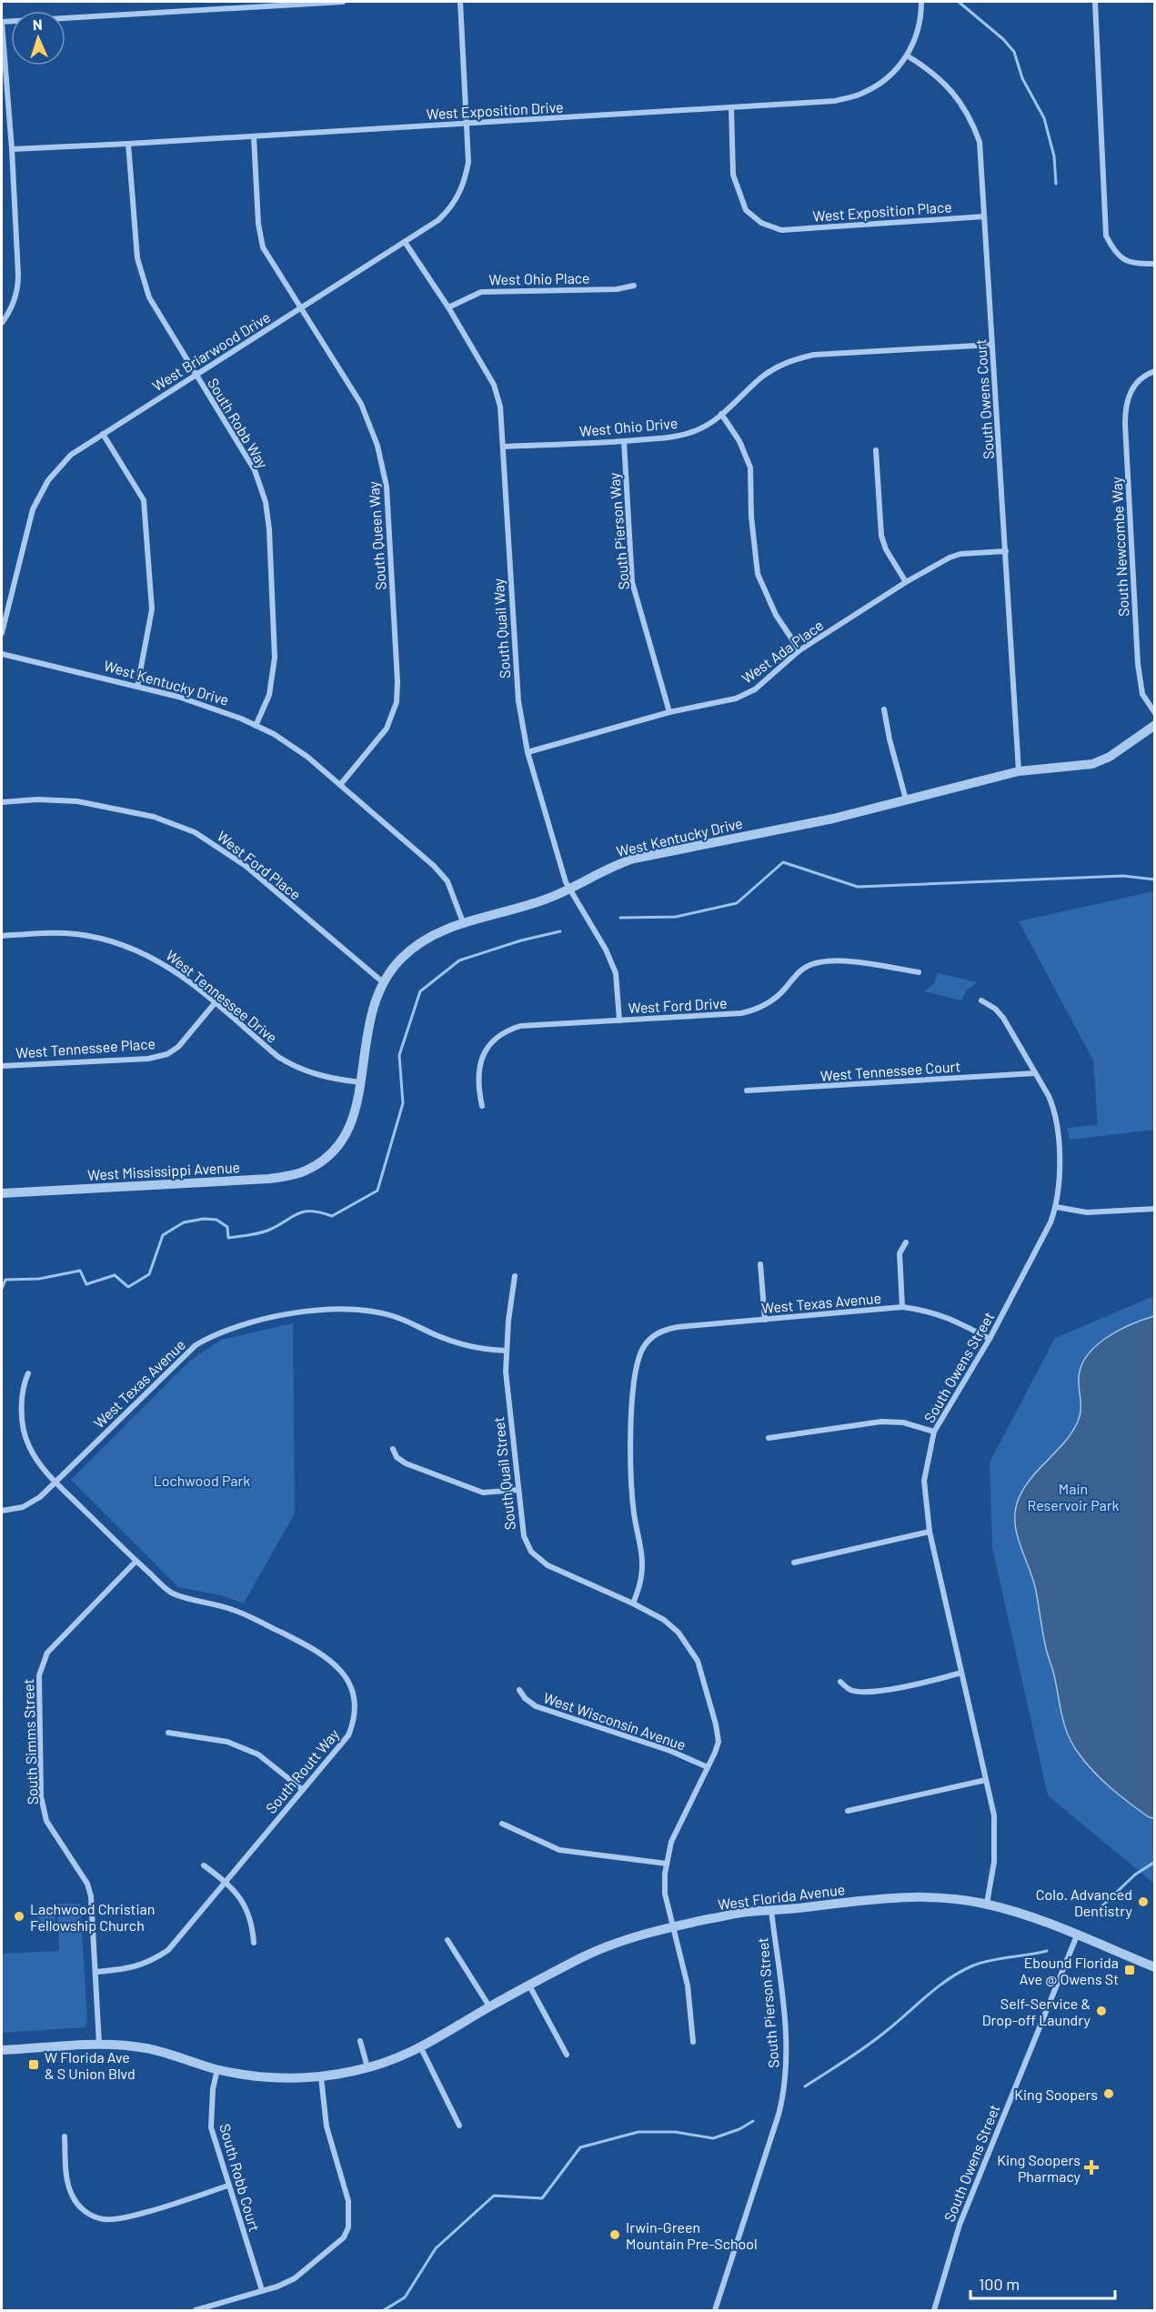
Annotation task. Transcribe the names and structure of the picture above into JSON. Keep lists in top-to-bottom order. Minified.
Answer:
{"streets":{"street":["West Exposition Drive","West Exposition Place","West Ohio Place","West Briarwood Drive","South Owens Court","South Robb Way","West Ohio Drive","South Pierson Way","South Queen Way","South Newcombe Way","South Quail Way","West Ada Place","West Kentucky Drive","West Ford Place","West Tennessee Drive","West Ford Drive","West Tennessee Place","West Tennessee Court","West Mississippi Avenue","West Texas Avenue","South Owens Street","South Quail Street","West Wisconsin Avenue","South Simms Street","South Routt Way","West Florida Avenue","South Pierson Street","South Robb Court"]},"crossings":[["West Exposition Drive","West Exposition Place"],["West Exposition Drive","West Briarwood Drive"],["West Exposition Drive","South Owens Court"],["West Exposition Drive","South Robb Way"],["West Exposition Drive","South Queen Way"],["West Exposition Place","South Owens Court"],["West Ohio Place","South Quail Way"],["West Briarwood Drive","South Robb Way"],["West Briarwood Drive","South Queen Way"],["West Briarwood Drive","South Quail Way"],["South Owens Court","West Ohio Drive"],["South Owens Court","West Ada Place"],["South Owens Court","West Kentucky Drive"],["South Robb Way","West Kentucky Drive"],["West Ohio Drive","South Pierson Way"],["West Ohio Drive","South Quail Way"],["South Pierson Way","West Ada Place"],["South Queen Way","West Kentucky Drive"],["South Quail Way","West Ada Place"],["South Quail Way","West Kentucky Drive"],["South Quail Way","West Ford Drive"],["West Tennessee Drive","West Tennessee Place"],["West Tennessee Drive","West Mississippi Avenue"],["West Tennessee Court","South Owens Street"],["West Texas Avenue","South Owens Street"],["West Texas Avenue","South Quail Street"],["West Texas Avenue","South Routt Way"],["South Owens Street","West Florida Avenue"],["South Quail Street","West Wisconsin Avenue"],["South Quail Street","West Florida Avenue"],["South Simms Street","South Routt Way"],["South Simms Street","West Florida Avenue"],["West Florida Avenue","South Pierson Street"],["West Florida Avenue","South Robb Court"]],"parks":["Lochwood Park","Main Reservoir Park"],"places":{"other":["Colo. Advanced Dentistry","Lachwood Christian Fellowship Church","Self-Service & Drop-off Laundry","King Soopers","Irwin-Green Mountain Pre-School"],"transit":["Ebound Florida Ave @ Owens St","W Florida Ave & S Union Blvd"],"health":["King Soopers Pharmacy"]},"scale_bar":"100 m","north":"top"}
